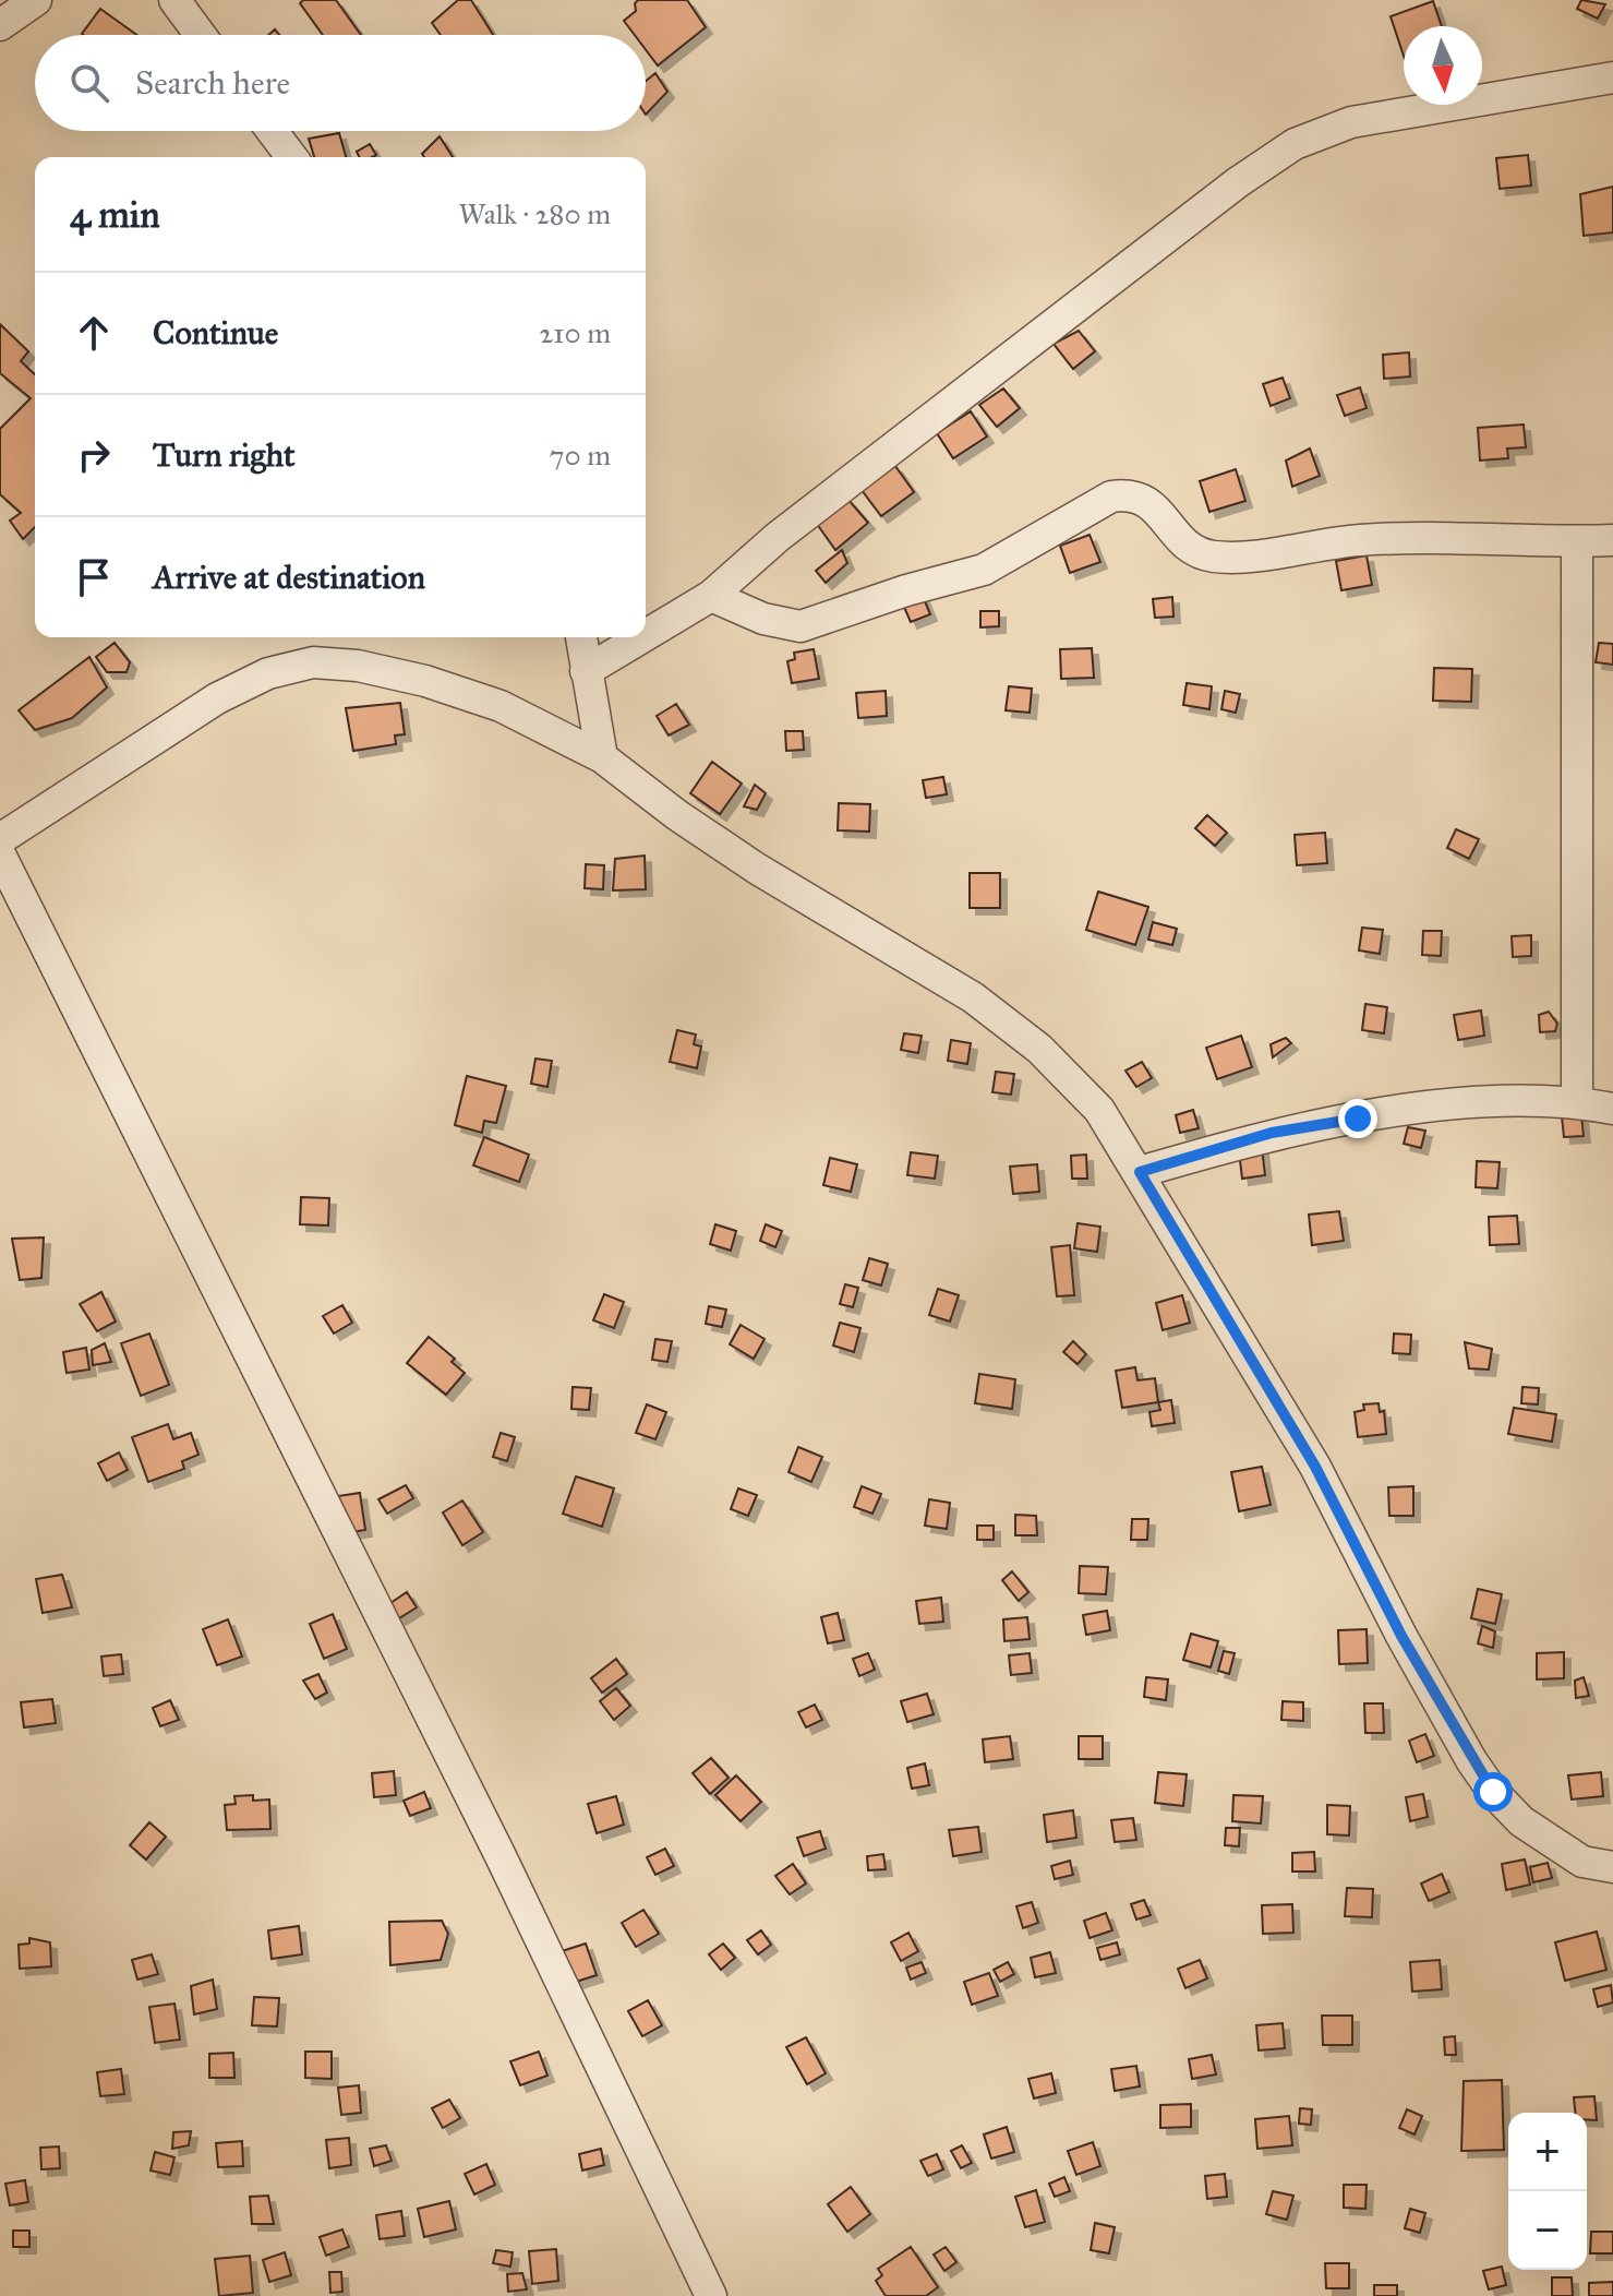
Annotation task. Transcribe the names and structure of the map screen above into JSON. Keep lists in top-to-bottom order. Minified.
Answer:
{"north":"bottom","page":{"search":"Search here","heading":["4 min","Walk · 280 m"],"list":[["Continue","210 m"],["Turn right","70 m"],"Arrive at destination"],"map_buttons":["+","−"]}}
